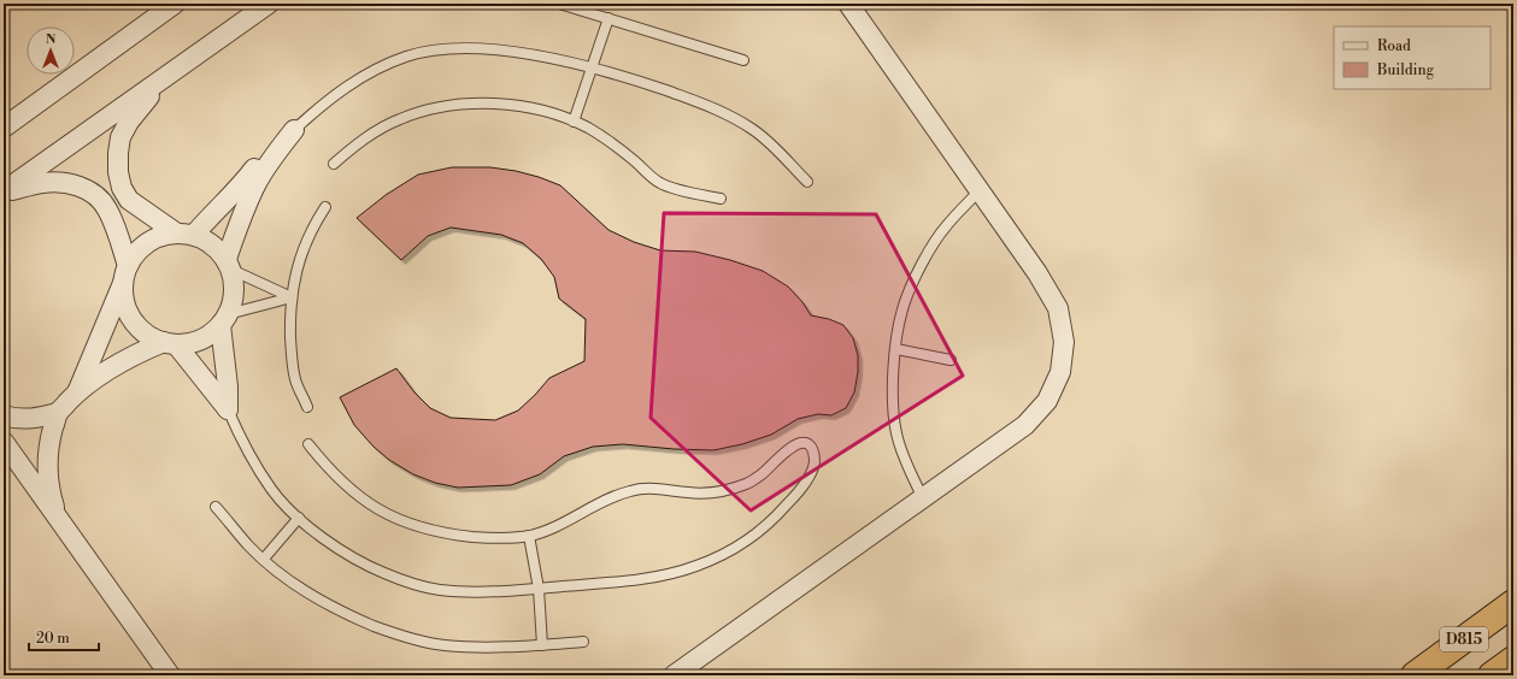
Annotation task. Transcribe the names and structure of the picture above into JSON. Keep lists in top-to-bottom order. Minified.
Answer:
{"streets":{"highway":["D815"]},"legend":["Road","Building"],"scale_bar":"20 m","north":"top"}
